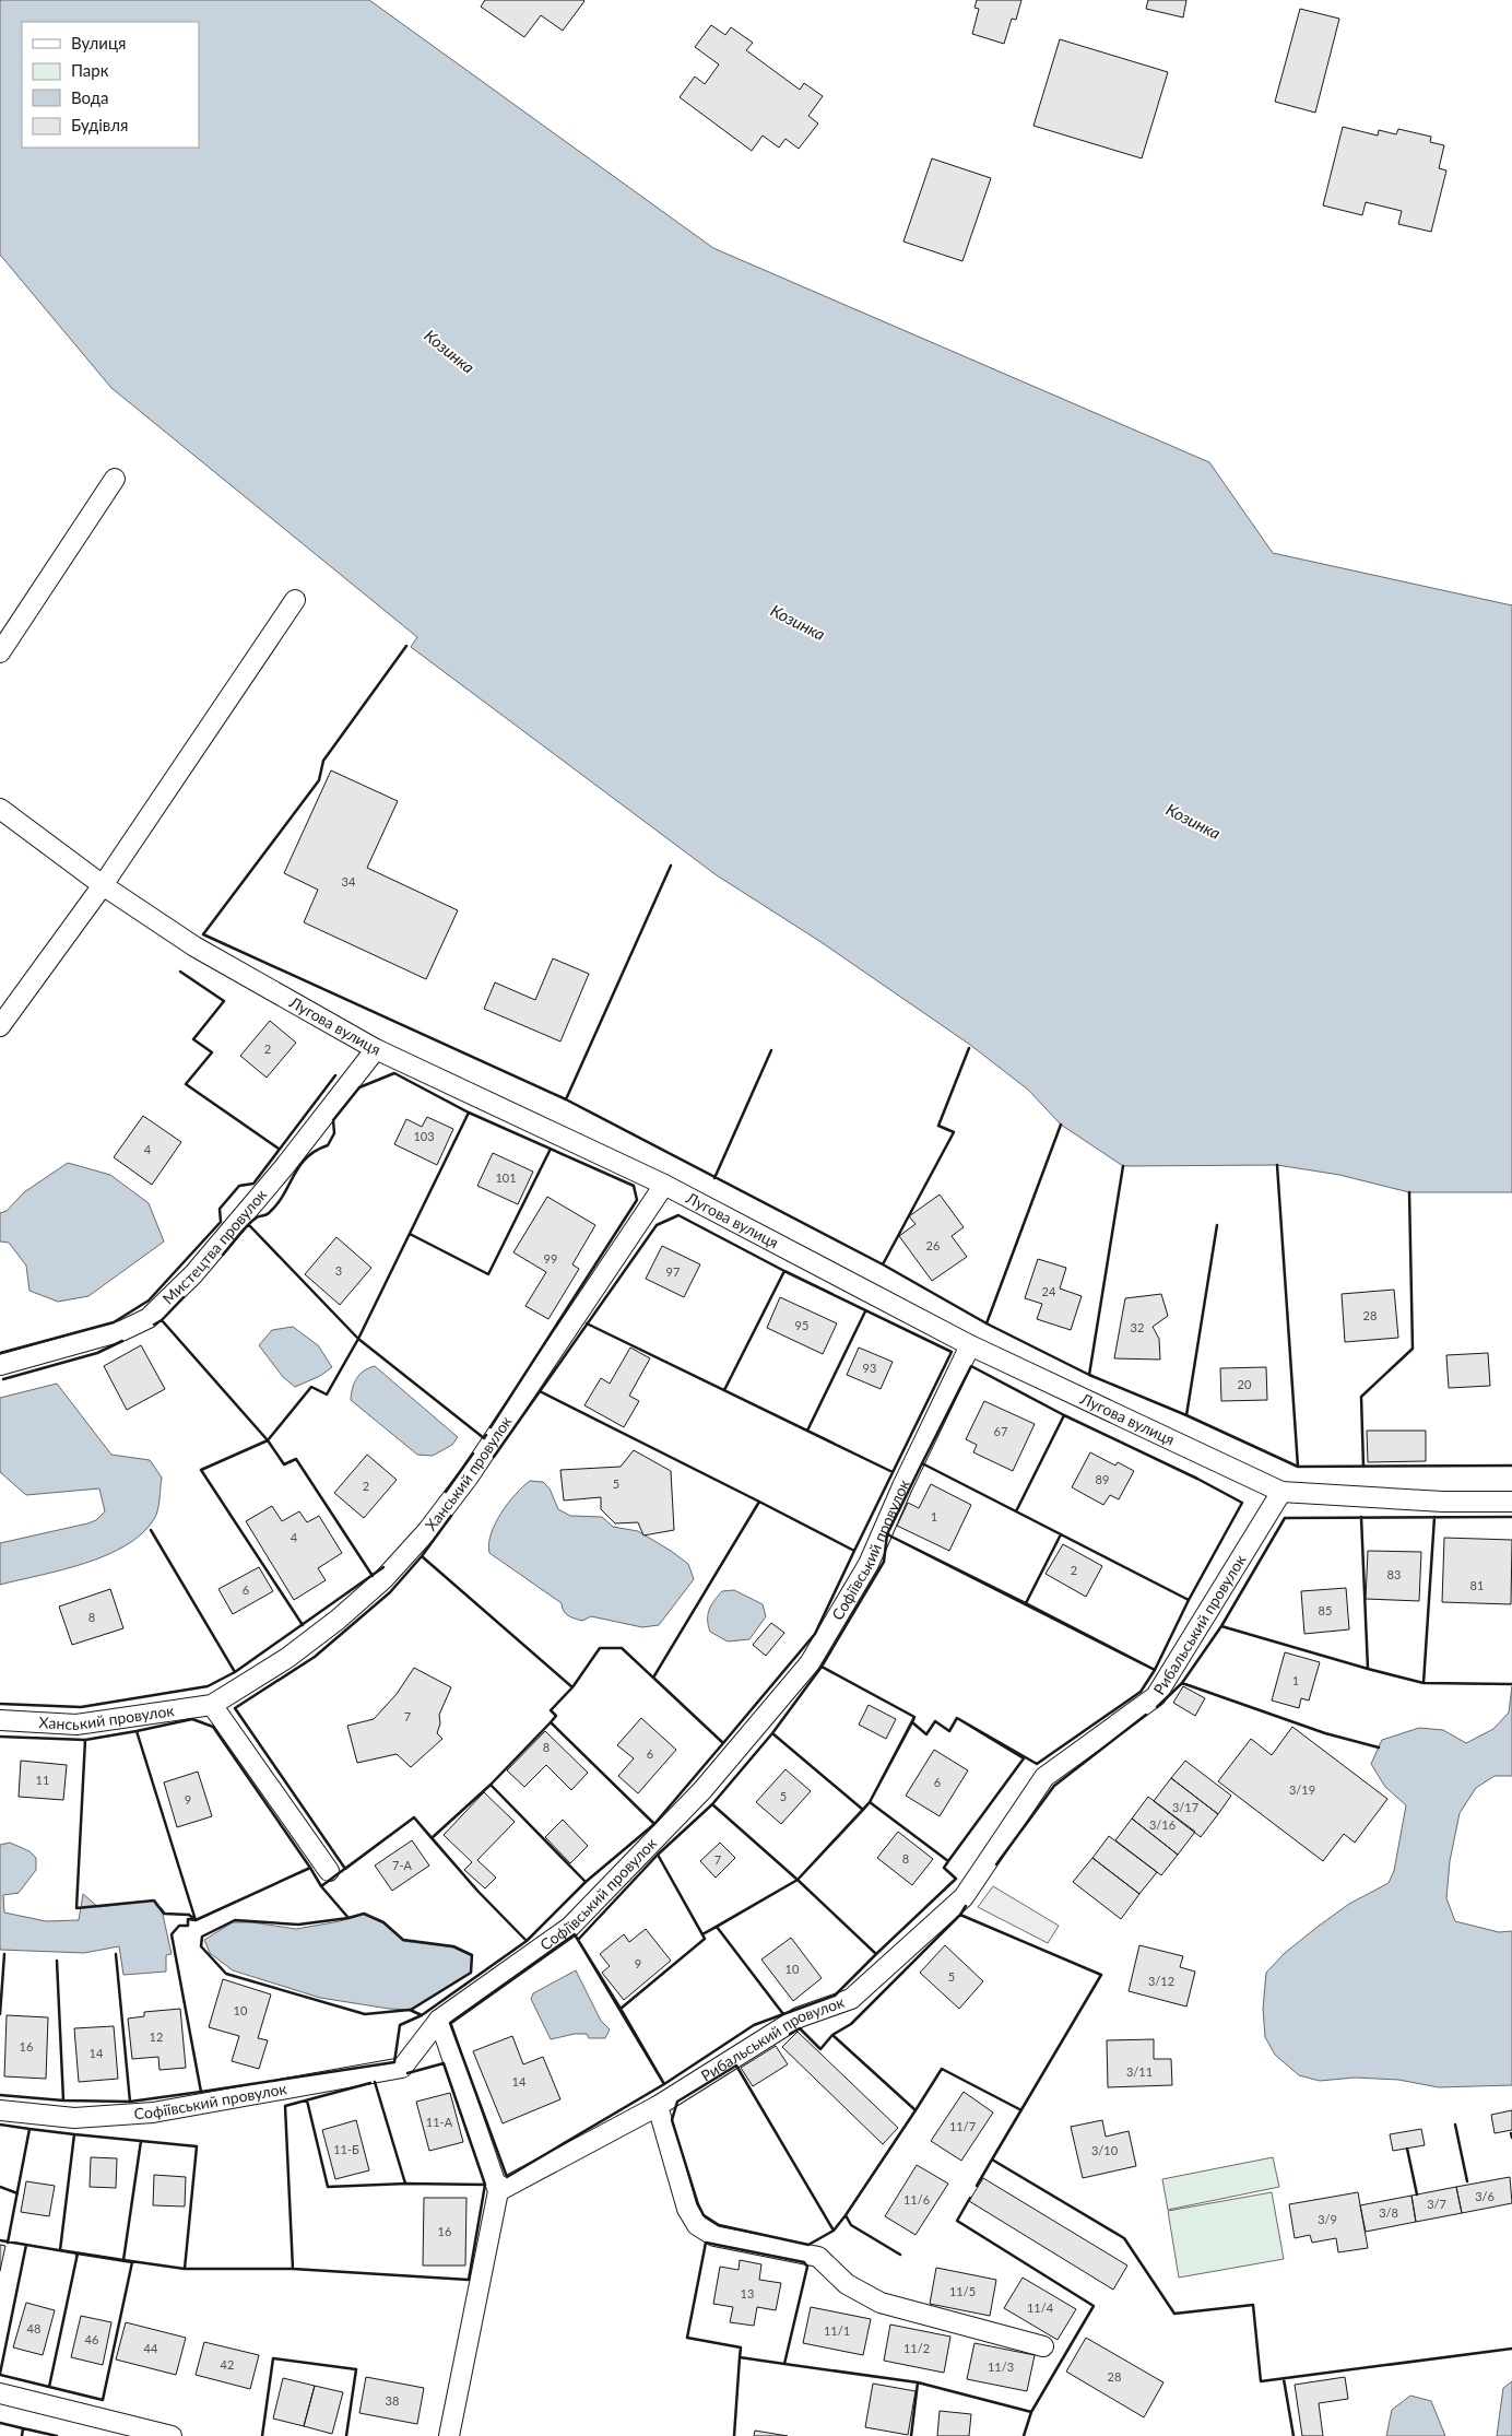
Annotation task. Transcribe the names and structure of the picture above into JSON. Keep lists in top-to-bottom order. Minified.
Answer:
{"streets":{"street":["Лугова вулиця","Мистецтва провулок","Ханський провулок","Софіївський провулок","Рибальський провулок"]},"crossings":[["Лугова вулиця","Мистецтва провулок"],["Лугова вулиця","Ханський провулок"],["Лугова вулиця","Софіївський провулок"],["Лугова вулиця","Рибальський провулок"]],"water":["Козинка"],"house_numbers":["34","2","103","4","101","26","99","3","97","24","28","95","32","93","20","67","89","5","2","1","4","2","83","81","6","85","8","1","7","8","6","11","6","3/19","5","9","3/17","3/16","8","7","7-А","9","10","5","3/12","10","12","16","14","3/11","14","11-А","11/7","11-Б","3/10","3/6","11/6","3/7","3/8","3/9","16","11/5","13","11/4","48","11/1","46","44","11/2","42","11/3","28","38"],"legend":["Вулиця","Парк","Вода","Будівля"]}
